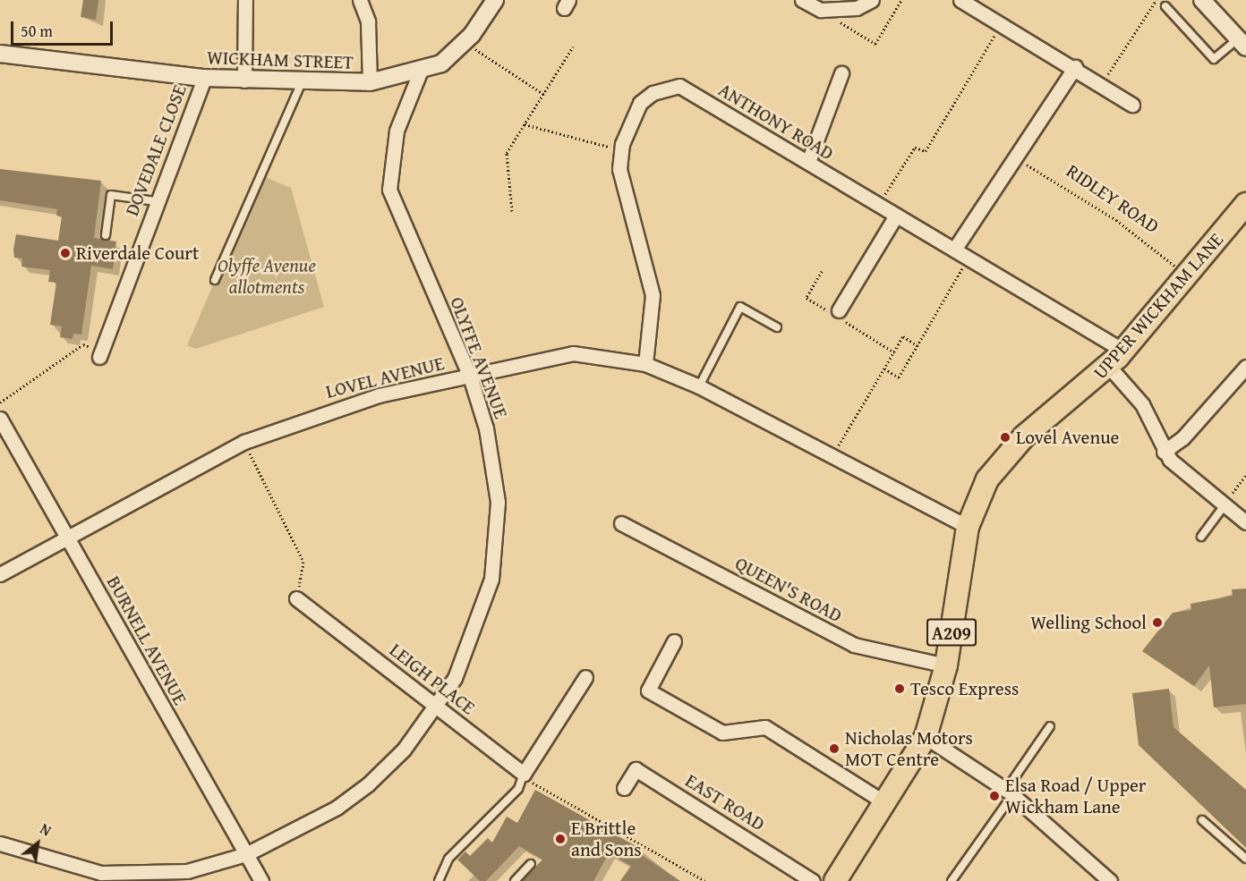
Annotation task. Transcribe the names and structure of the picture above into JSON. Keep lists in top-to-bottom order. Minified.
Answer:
{"streets":{"main road":["UPPER WICKHAM LANE","A209"],"street":["WICKHAM STREET","ANTHONY ROAD","DOVEDALE CLOSE","OLYFFE AVENUE","LOVEL AVENUE","QUEEN'S ROAD","BURNELL AVENUE","LEIGH PLACE","EAST ROAD"],"path":["RIDLEY ROAD"]},"crossings":[["WICKHAM STREET","DOVEDALE CLOSE"],["WICKHAM STREET","OLYFFE AVENUE"],["ANTHONY ROAD","UPPER WICKHAM LANE"],["ANTHONY ROAD","LOVEL AVENUE"],["RIDLEY ROAD","UPPER WICKHAM LANE"],["UPPER WICKHAM LANE","LOVEL AVENUE"],["UPPER WICKHAM LANE","QUEEN'S ROAD"],["OLYFFE AVENUE","LOVEL AVENUE"],["OLYFFE AVENUE","BURNELL AVENUE"],["OLYFFE AVENUE","LEIGH PLACE"],["LOVEL AVENUE","BURNELL AVENUE"]],"parks":["Olyffe Avenue allotments"],"places":["Riverdale Court","Lovel Avenue","Welling School","Tesco Express","Nicholas Motors MOT Centre","Elsa Road / Upper Wickham Lane","E Brittle and Sons"],"scale_bar":"50 m","north":"top right"}
